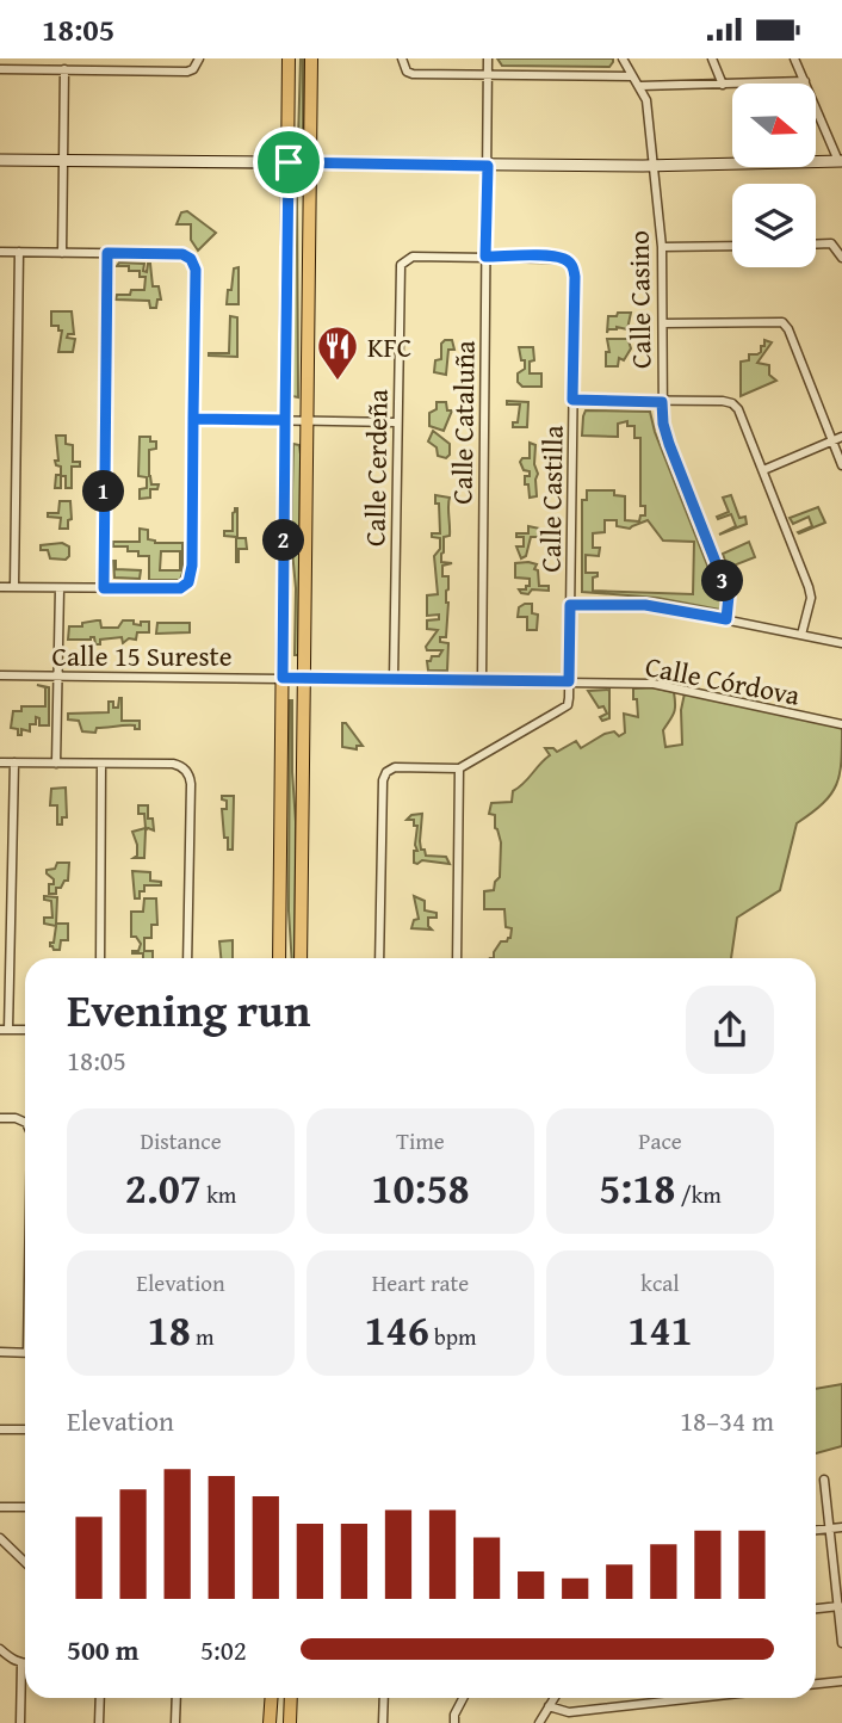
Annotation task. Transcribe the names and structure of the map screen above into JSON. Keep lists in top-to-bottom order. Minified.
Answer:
{"streets":{"street":["Calle Casino","Calle Cataluña","Calle Cerdeña","Calle Castilla","Calle 15 Sureste","Calle Córdova"]},"crossings":[["Calle Cataluña","Calle Cerdeña"],["Calle Cataluña","Calle Castilla"],["Calle Cataluña","Calle Córdova"],["Calle Cerdeña","Calle Castilla"],["Calle Cerdeña","Calle 15 Sureste"],["Calle Cerdeña","Calle Córdova"],["Calle Castilla","Calle Córdova"],["Calle 15 Sureste","Calle Córdova"]],"places":{"restaurant":["KFC"]},"north":"right","page":{"status":"18:05","pins":["1","2","3"],"heading":["Evening run","18:05"],"stats":[["Distance","2.07 km"],["Time","10:58"],["Pace","5:18 /km"],["Elevation","18 m"],["Heart rate","146 bpm"],["kcal","141"]],"chart":["Elevation","18–34 m"],"list":[{"name":"500 m","note":"5:02"}]}}
